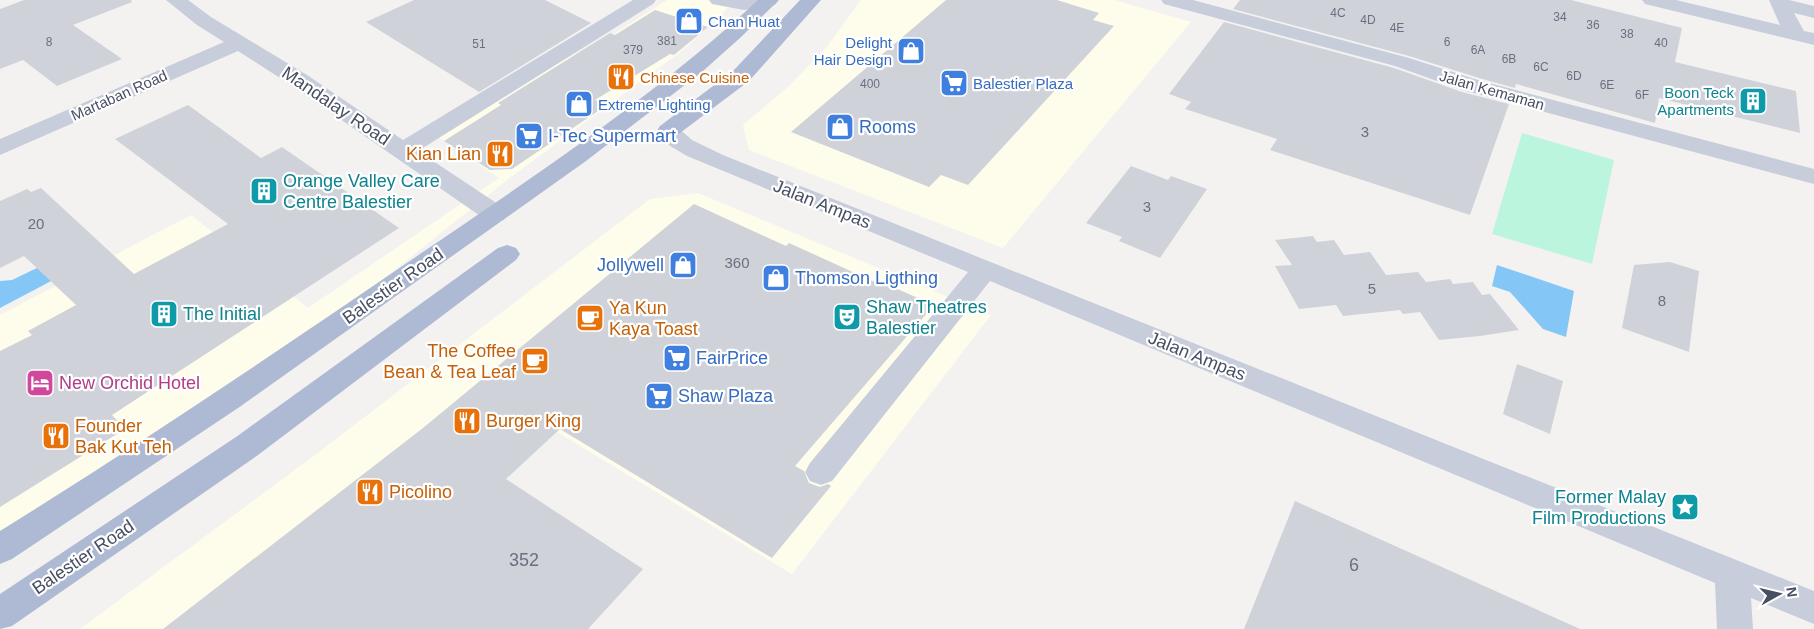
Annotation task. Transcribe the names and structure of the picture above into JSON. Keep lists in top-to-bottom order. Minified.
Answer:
{"streets":{"main road":["Balestier Road"],"street":["Jalan Kemaman","Martaban Road","Mandalay Road","Jalan Ampas"]},"crossings":[["Martaban Road","Mandalay Road"],["Mandalay Road","Balestier Road"]],"places":{"shop":["Chan Huat","Delight Hair Design","Extreme Lighting","Rooms","Jollywell","Thomson Ligthing"],"restaurant":["Chinese Cuisine","Kian Lian","Burger King","Founder Bak Kut Teh","Picolino"],"supermarket":["Balestier Plaza","I-Tec Supermart","FairPrice","Shaw Plaza"],"building":["Boon Teck Apartments","Orange Valley Care Centre Balestier","The Initial"],"theatre":["Shaw Theatres Balestier"],"cafe":["Ya Kun Kaya Toast","The Coffee Bean & Tea Leaf"],"hotel":["New Orchid Hotel"],"place":["Former Malay Film Productions"]},"house_numbers":["4C","34","4D","36","4E","38","381","8","6","40","51","379","6A","6B","6C","6D","400","6E","6F","3","3","20","360","5","8","352","6"],"north":"right"}
